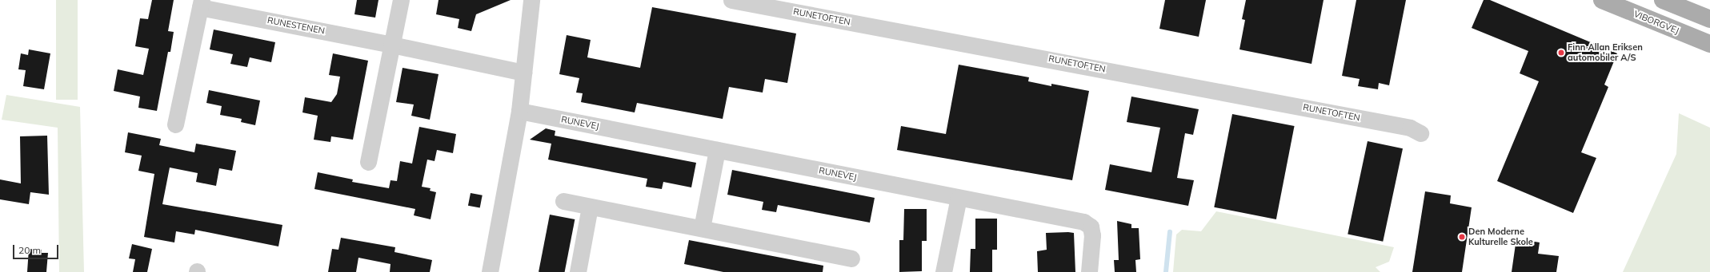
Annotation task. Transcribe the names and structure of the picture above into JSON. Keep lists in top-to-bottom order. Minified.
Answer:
{"streets":{"main road":["VIBORGVEJ"],"street":["RUNETOFTEN","RUNESTENEN","RUNEVEJ"]},"places":["Finn Allan Eriksen automobiler A/S","Den Moderne Kulturelle Skole"],"scale_bar":"20 m"}
